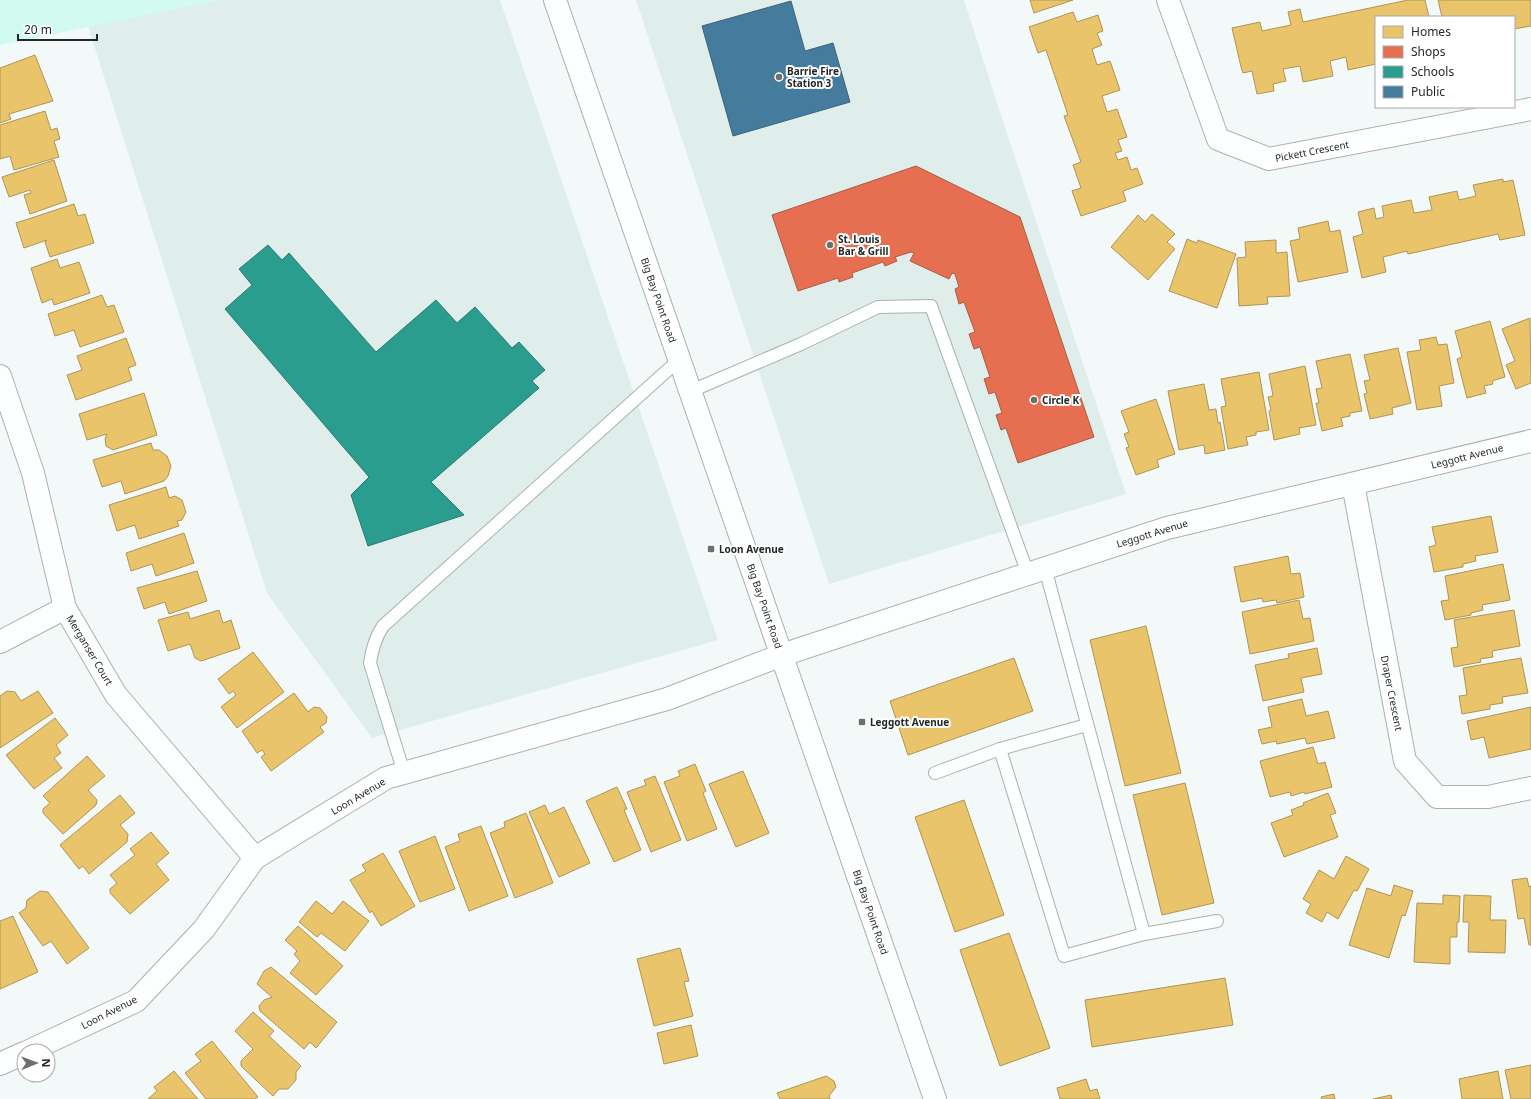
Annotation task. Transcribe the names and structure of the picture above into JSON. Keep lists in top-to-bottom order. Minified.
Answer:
{"streets":{"street":["Pickett Crescent","Big Bay Point Road","Leggott Avenue","Merganser Court","Draper Crescent","Loon Avenue"]},"crossings":[["Big Bay Point Road","Leggott Avenue"],["Big Bay Point Road","Loon Avenue"],["Leggott Avenue","Draper Crescent"],["Leggott Avenue","Loon Avenue"],["Merganser Court","Loon Avenue"]],"places":{"other":["Barrie Fire Station 3","St. Louis Bar & Grill","Circle K"],"transit":["Loon Avenue","Leggott Avenue"]},"legend":["Homes","Shops","Schools","Public"],"scale_bar":"20 m","north":"right"}
